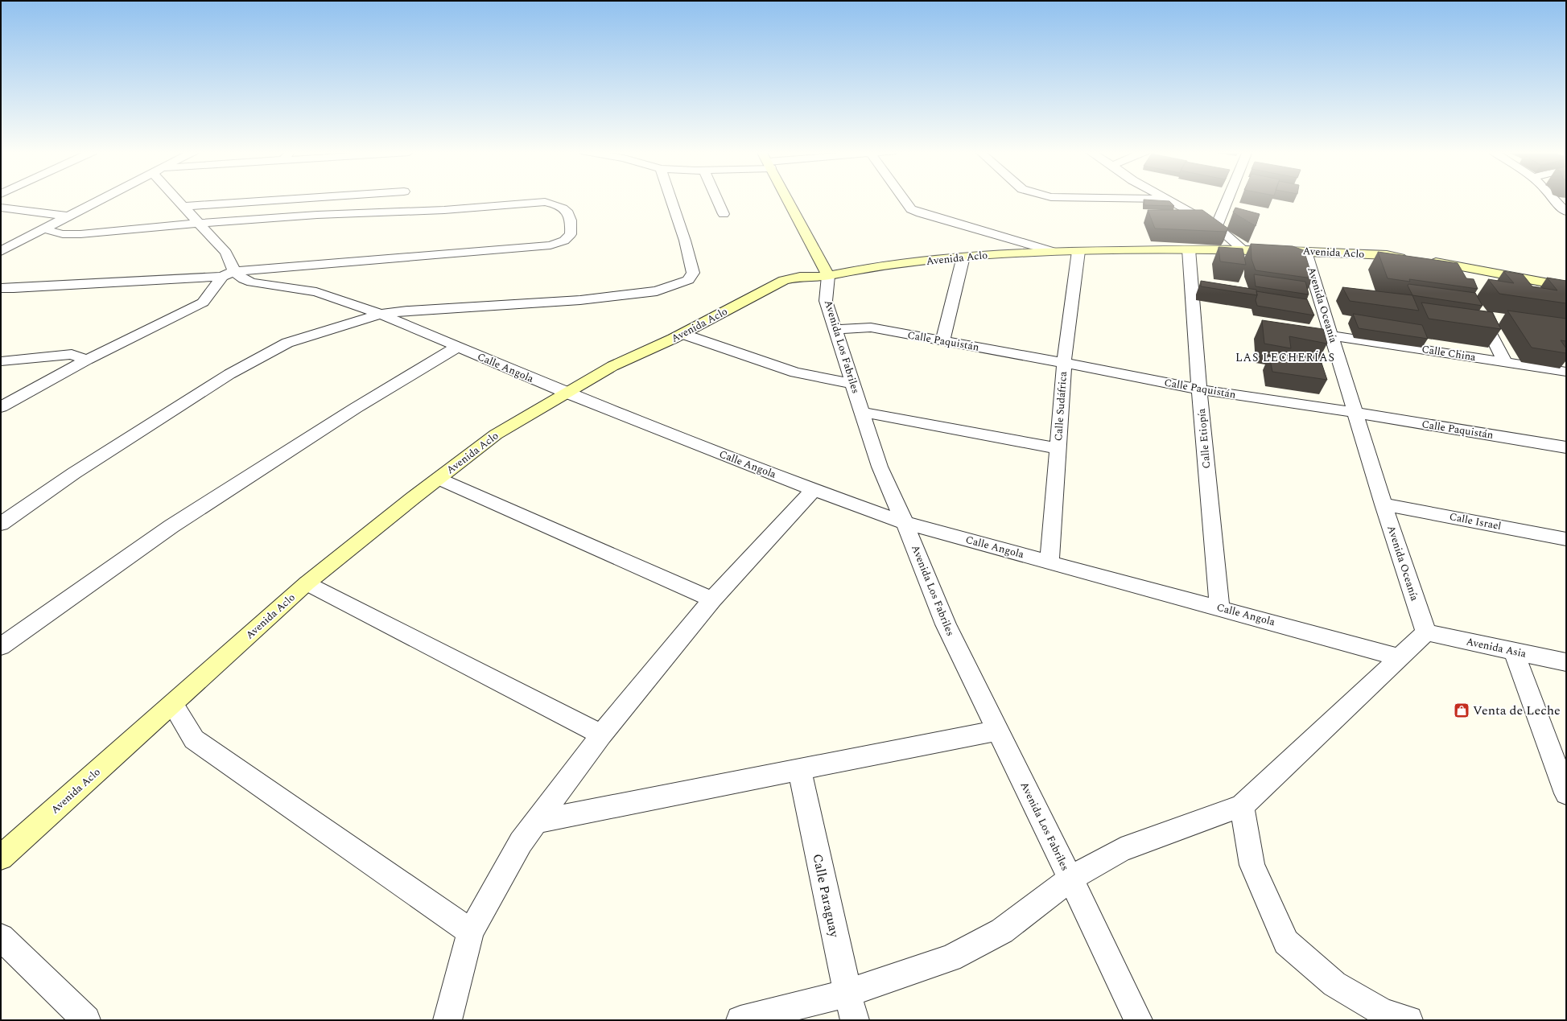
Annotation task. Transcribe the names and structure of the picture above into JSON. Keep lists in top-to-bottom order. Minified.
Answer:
{"streets":{"street":["Avenida Aclo","Avenida Oceanía","Calle Paquistán","Avenida Los Fabriles","Calle China","Calle Angola","Calle Sudáfrica","Calle Etiopía","Calle Israel","Avenida Asia","Calle Paraguay"]},"crossings":[["Avenida Aclo","Avenida Oceanía"],["Avenida Aclo","Avenida Los Fabriles"],["Avenida Aclo","Calle Angola"],["Avenida Aclo","Calle Sudáfrica"],["Avenida Aclo","Calle Etiopía"],["Avenida Oceanía","Calle Paquistán"],["Avenida Oceanía","Calle China"],["Avenida Oceanía","Calle Israel"],["Avenida Oceanía","Avenida Asia"],["Calle Paquistán","Avenida Los Fabriles"],["Calle Paquistán","Calle Sudáfrica"],["Calle Paquistán","Calle Etiopía"],["Avenida Los Fabriles","Calle Angola"],["Calle Angola","Calle Sudáfrica"],["Calle Angola","Calle Etiopía"]],"districts":["LAS LECHERÍAS"],"places":{"shop":["Venta de Leche"]}}
